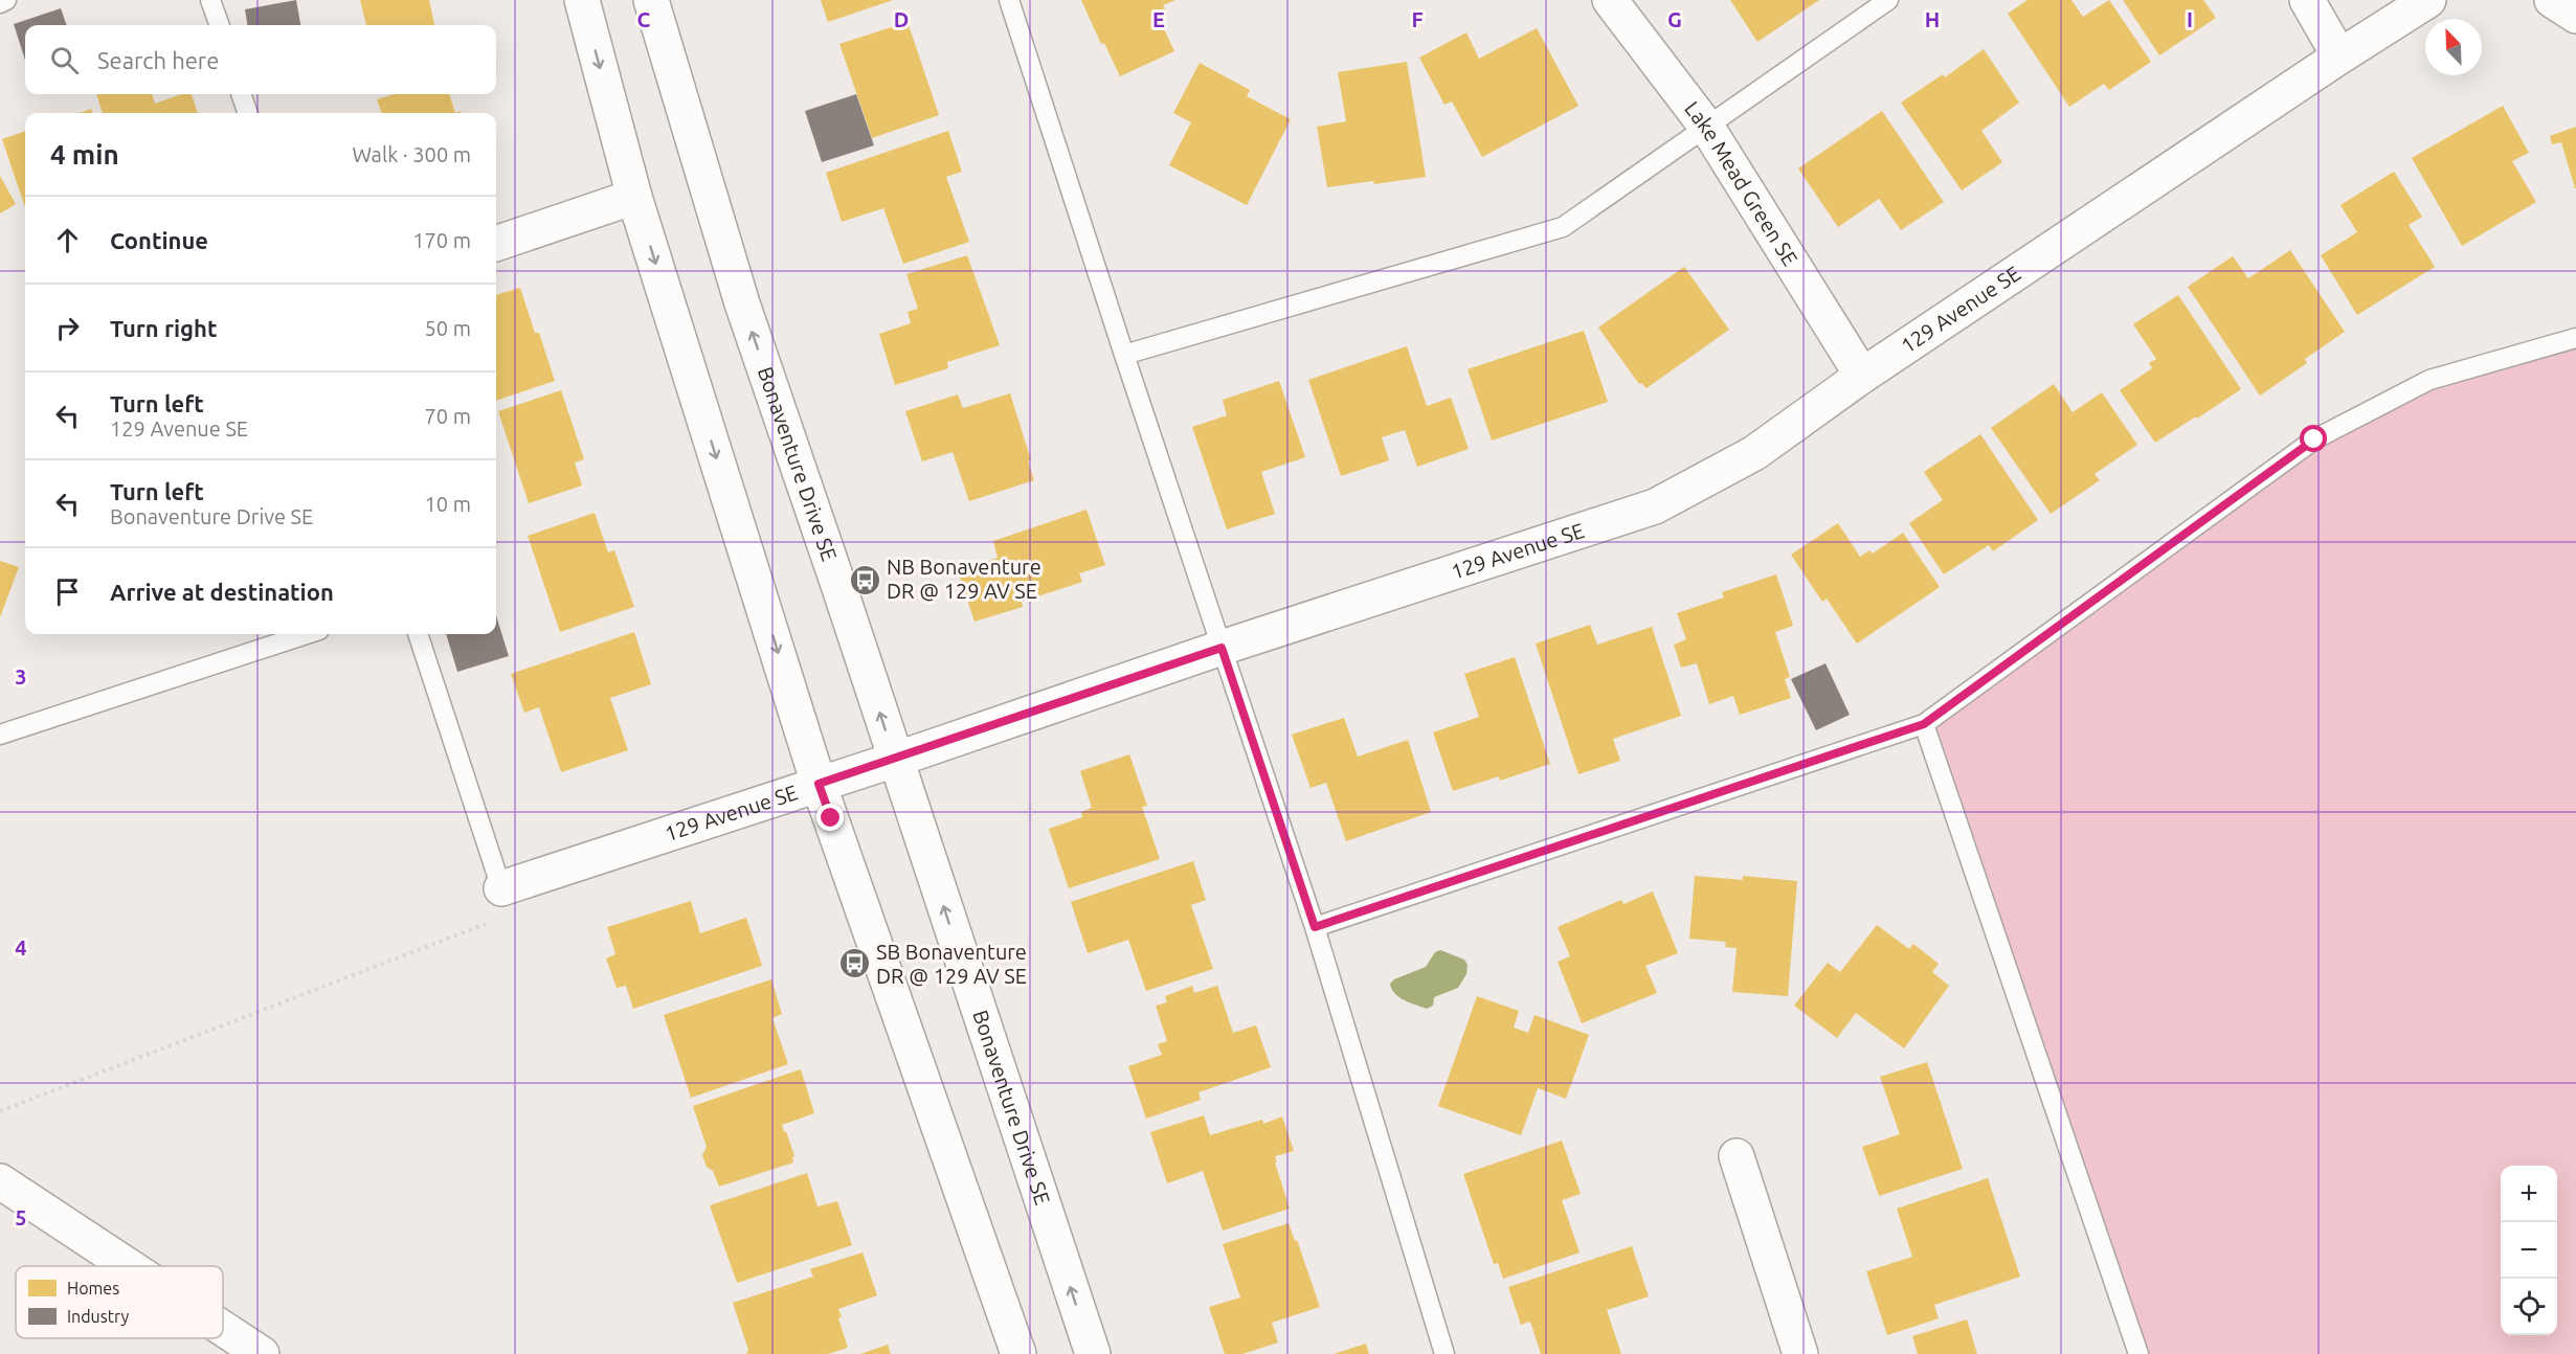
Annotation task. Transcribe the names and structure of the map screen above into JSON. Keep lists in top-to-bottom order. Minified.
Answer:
{"streets":{"street":["Lake Mead Green SE","129 Avenue SE","Bonaventure Drive SE"]},"crossings":[["Lake Mead Green SE","129 Avenue SE"],["129 Avenue SE","Bonaventure Drive SE"]],"places":{"bus stop":["NB Bonaventure DR @ 129 AV SE","SB Bonaventure DR @ 129 AV SE"]},"legend":["Homes","Industry"],"north":"top left","page":{"search":"Search here","heading":["4 min","Walk · 300 m"],"list":[["Continue","170 m"],["Turn right","50 m"],["Turn left","129 Avenue SE","70 m"],["Turn left","Bonaventure Drive SE","10 m"],"Arrive at destination"],"map_buttons":["+","−"]},"grid":{"columns":["C","D","E","F","G","H","I"],"rows":["3","4","5"]}}
